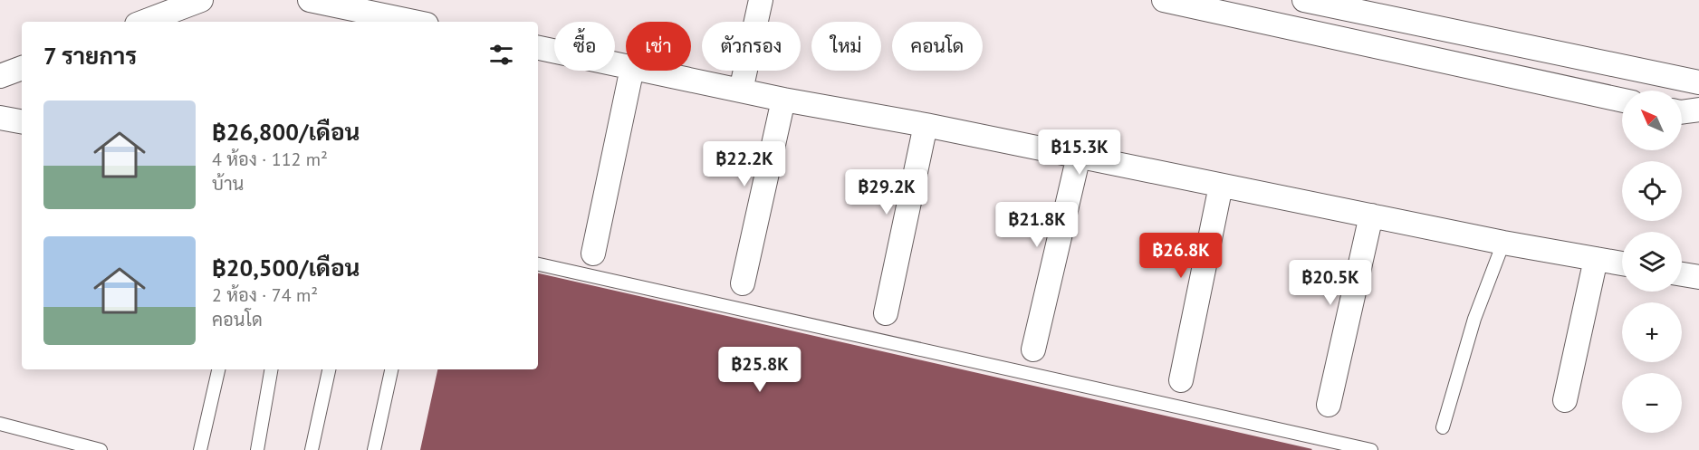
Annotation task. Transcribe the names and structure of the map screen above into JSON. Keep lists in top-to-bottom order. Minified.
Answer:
{"north":"top left","page":{"chip":["ซื้อ","เช่า","ตัวกรอง","ใหม่","คอนโด"],"heading":"7 รายการ","list":[{"name":"฿26,800/เดือน","note":"4 ห้อง · 112 m² · บ้าน"},{"name":"฿20,500/เดือน","note":"2 ห้อง · 74 m² · คอนโด"}],"map_buttons":["+","−"],"price":["฿15.3K","฿22.2K","฿29.2K","฿21.8K","฿26.8K","฿20.5K","฿25.8K"]}}
